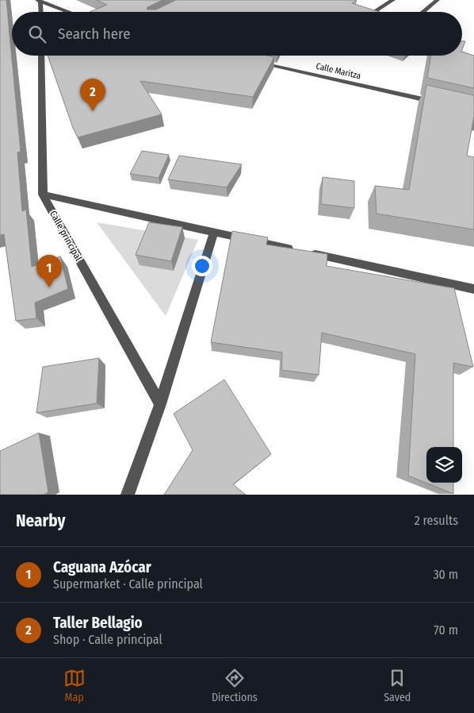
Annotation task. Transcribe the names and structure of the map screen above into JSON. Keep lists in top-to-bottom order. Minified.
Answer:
{"streets":{"street":["Calle Maritza","Calle principal"]},"page":{"search":"Search here","pins":["2","1"],"heading":["Nearby","2 results"],"list":[{"mark":"1","name":"Caguana Azócar","note":"Supermarket · Calle principal","value":"30 m"},{"mark":"2","name":"Taller Bellagio","note":"Shop · Calle principal","value":"70 m"}],"nav":["Map","Directions","Saved"]}}
